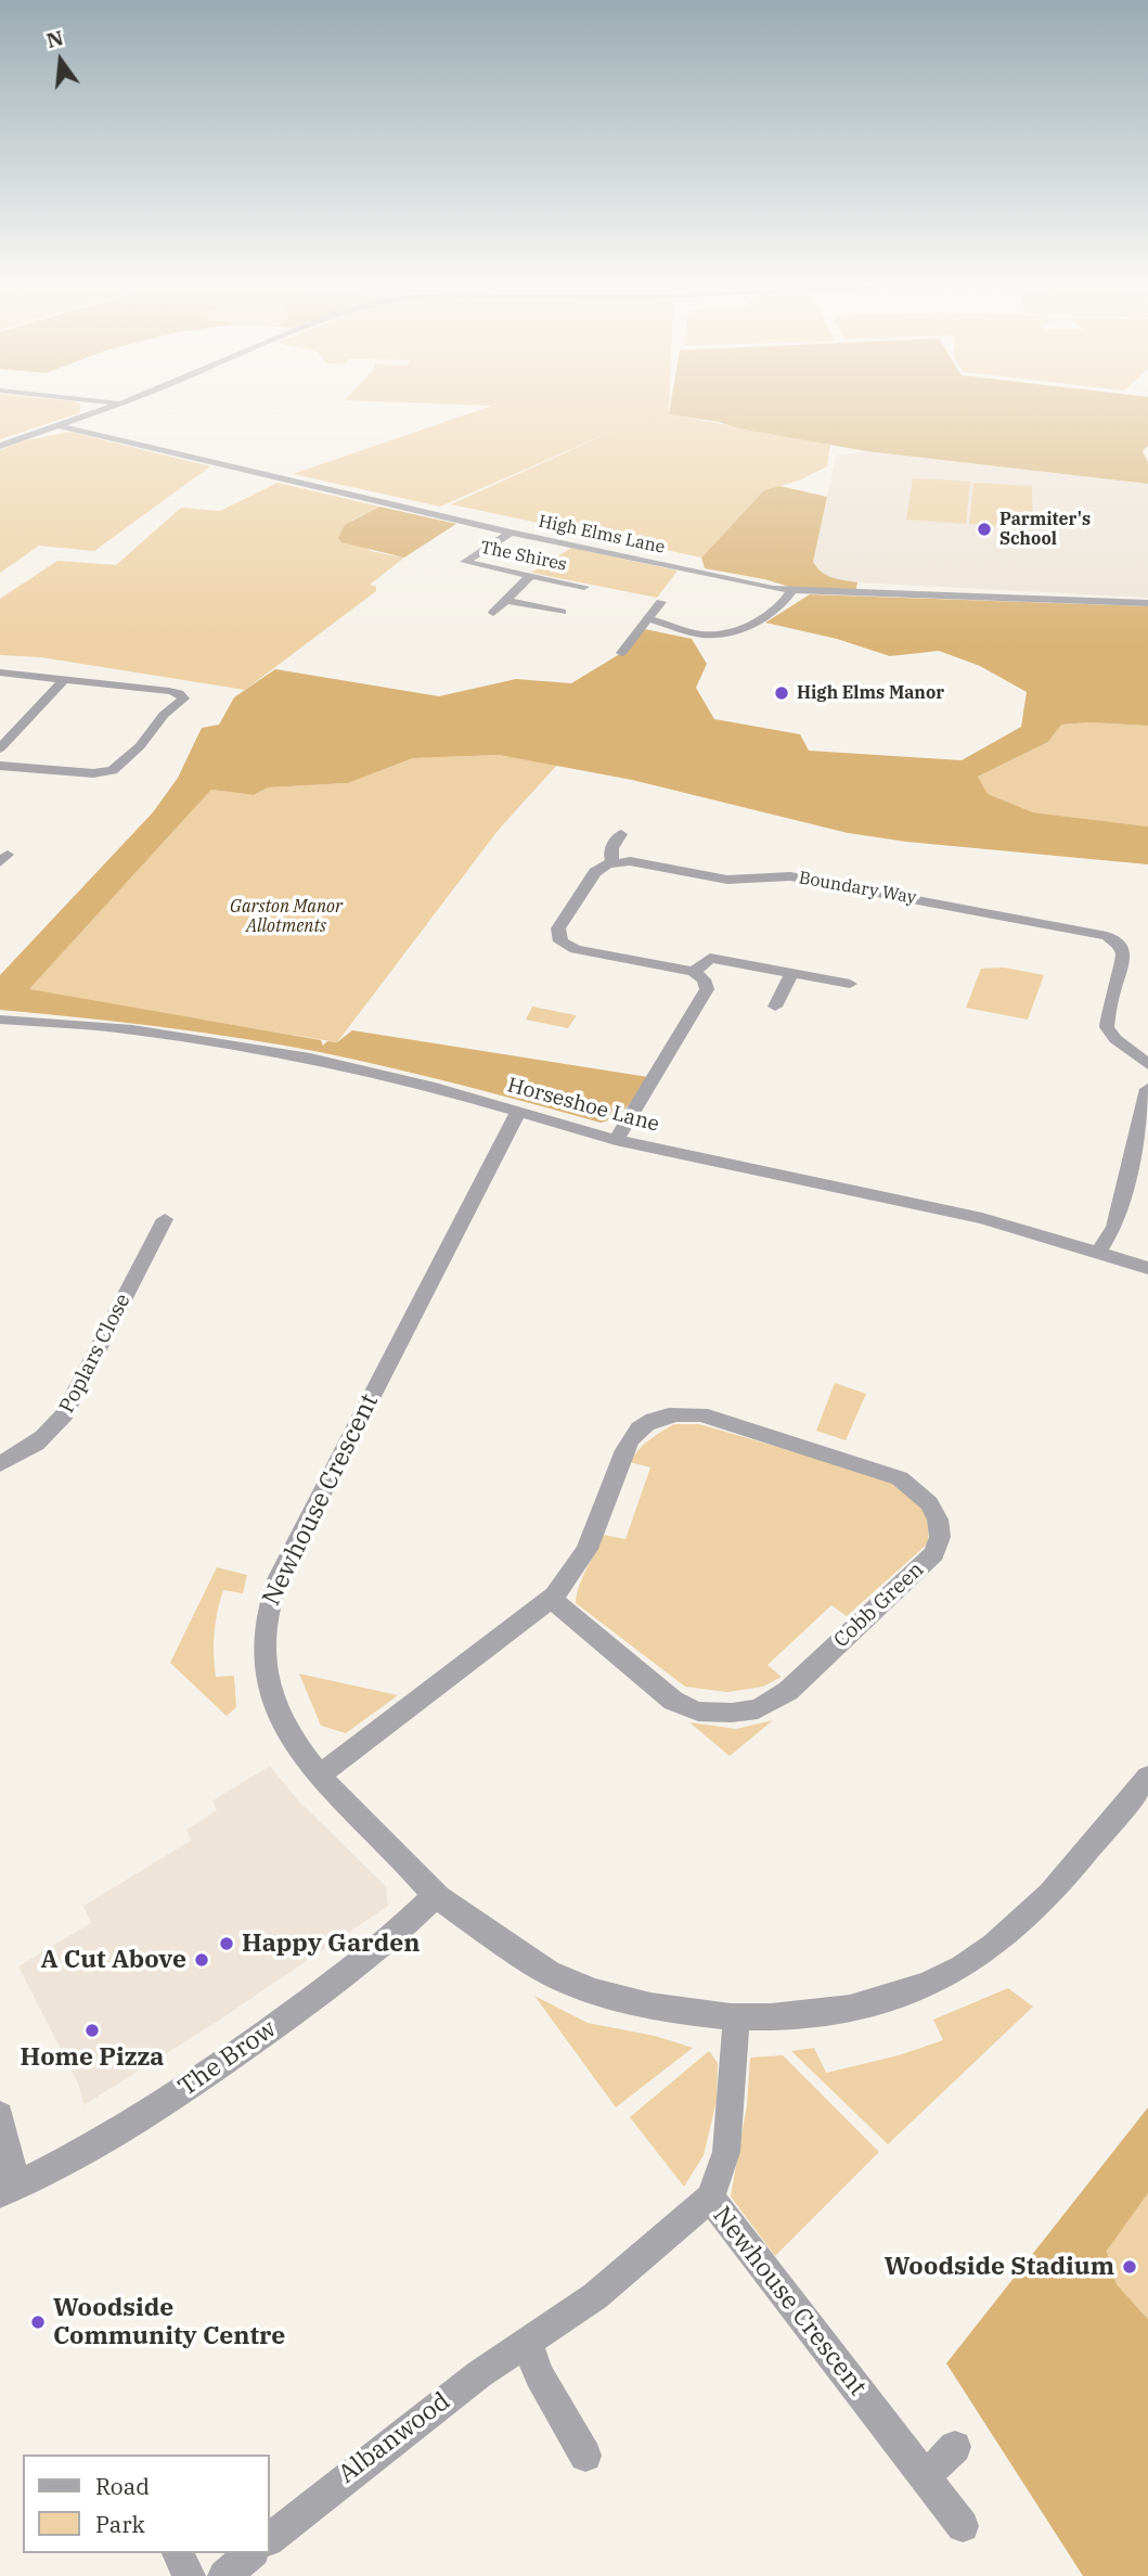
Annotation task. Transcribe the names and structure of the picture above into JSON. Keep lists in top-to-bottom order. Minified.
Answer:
{"streets":{"street":["High Elms Lane","The Shires","Boundary Way","Horseshoe Lane","Poplars Close","Newhouse Crescent","Cobb Green","The Brow","Albanwood"]},"crossings":[["High Elms Lane","The Shires"],["Horseshoe Lane","Newhouse Crescent"],["Newhouse Crescent","Cobb Green"],["Newhouse Crescent","The Brow"],["Newhouse Crescent","Albanwood"]],"parks":["Garston Manor Allotments"],"places":["Parmiter's School","High Elms Manor","Happy Garden","A Cut Above","Home Pizza","Woodside Stadium","Woodside Community Centre"],"legend":["Road","Park"],"north":"top"}
